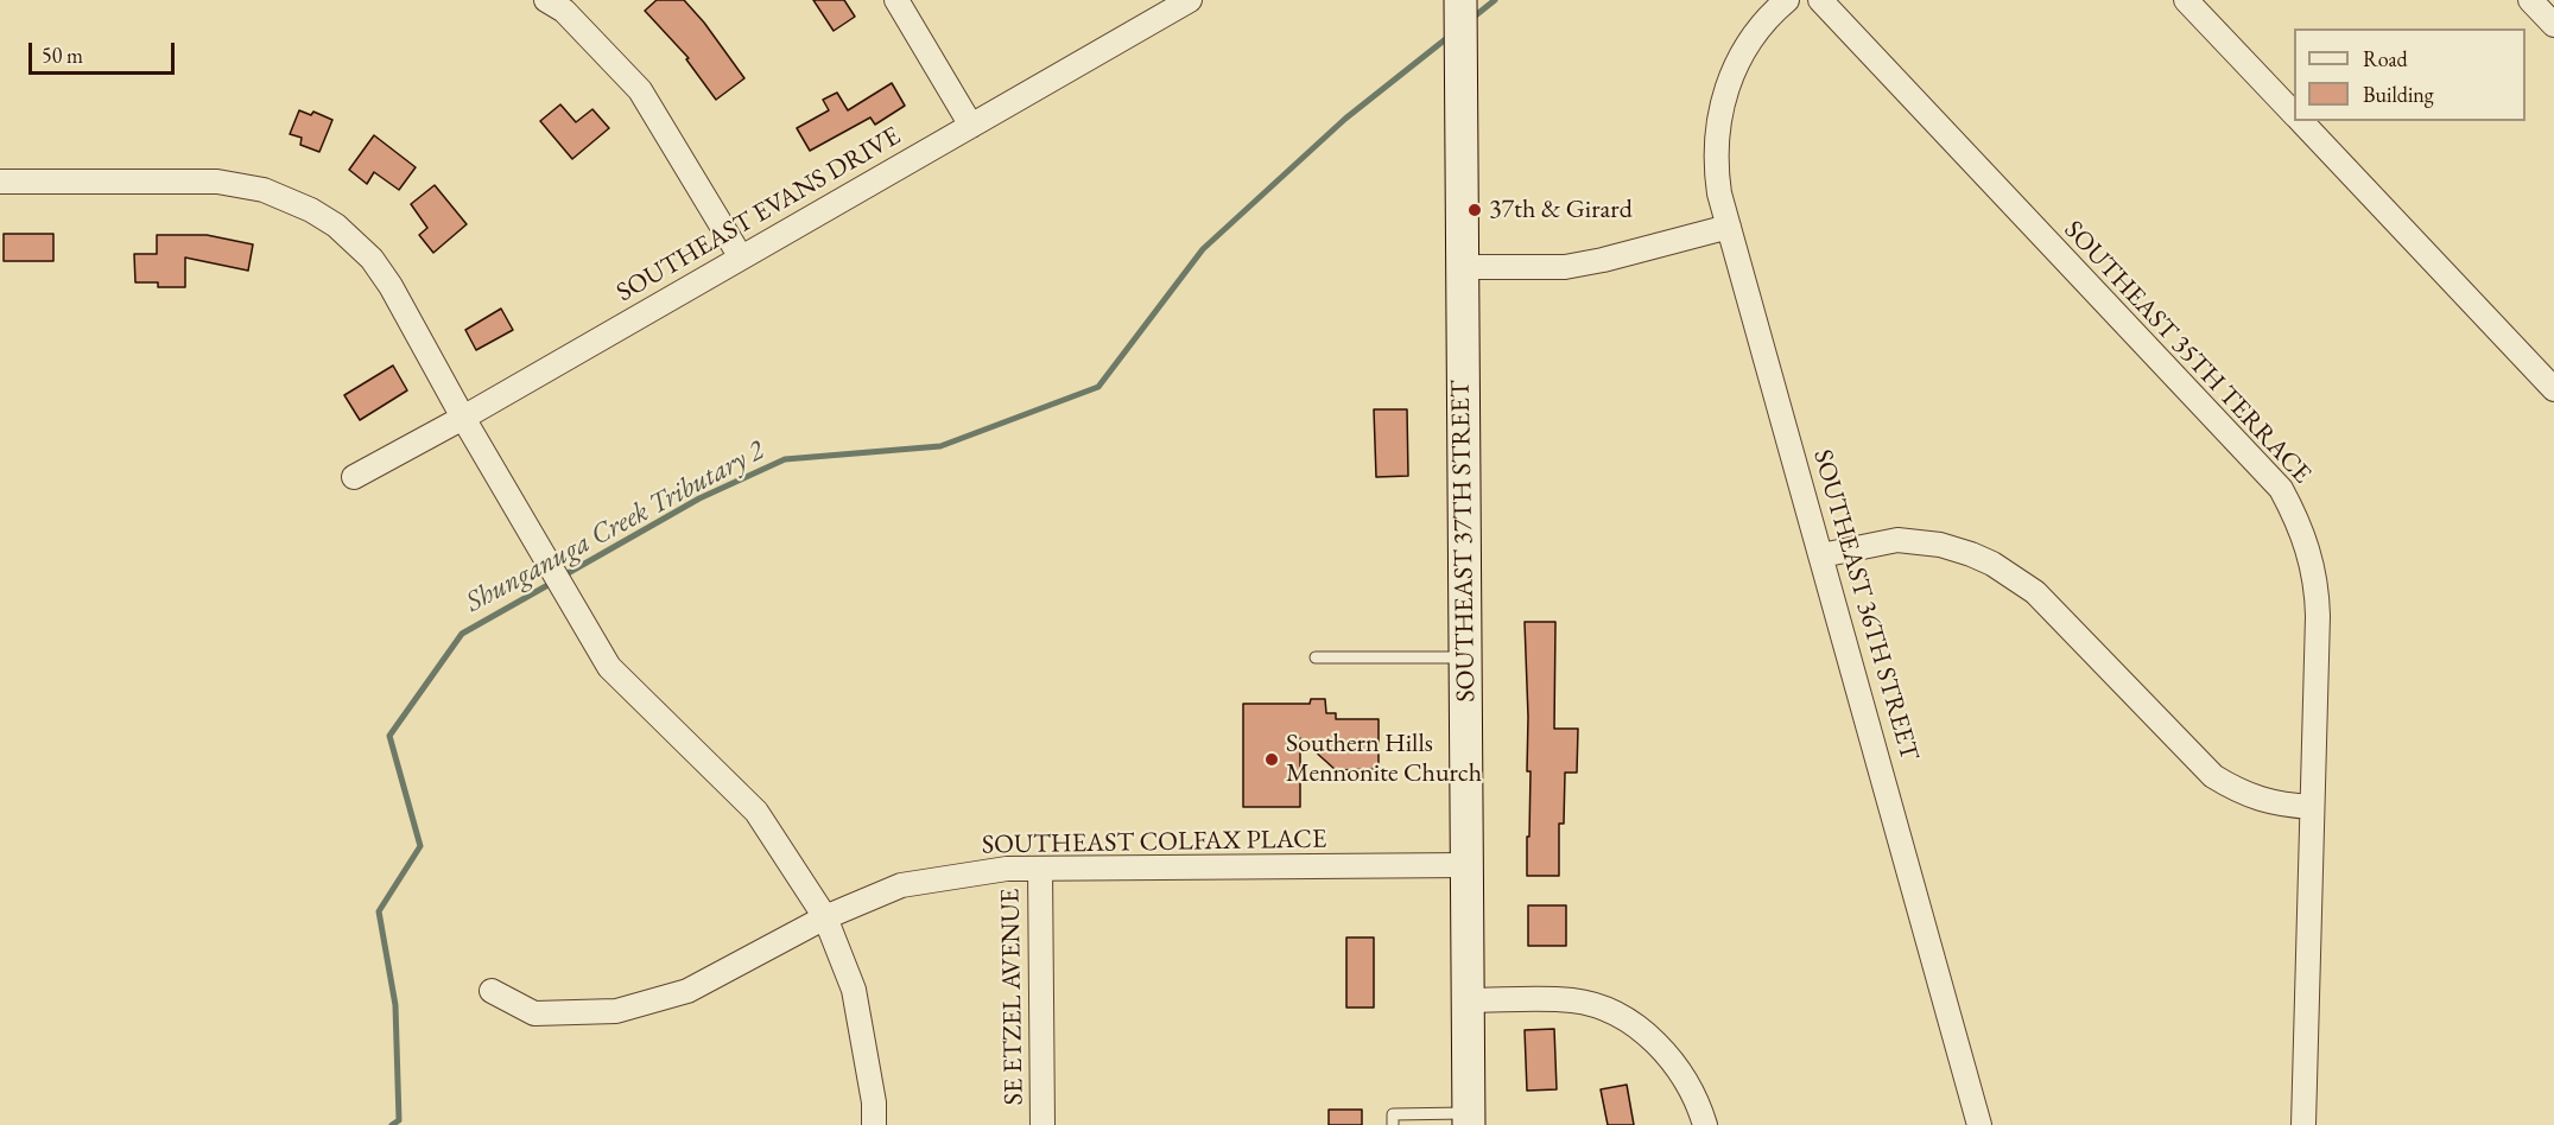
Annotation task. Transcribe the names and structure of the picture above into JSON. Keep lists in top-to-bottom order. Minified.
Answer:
{"streets":{"main road":["SOUTHEAST 37TH STREET"],"street":["SOUTHEAST EVANS DRIVE","SOUTHEAST 35TH TERRACE","SOUTHEAST 36TH STREET","SOUTHEAST COLFAX PLACE","SE ETZEL AVENUE"]},"crossings":[["SOUTHEAST 37TH STREET","SOUTHEAST COLFAX PLACE"],["SOUTHEAST COLFAX PLACE","SE ETZEL AVENUE"]],"water":["Shunganuga Creek Tributary 2"],"places":["37th & Girard","Southern Hills Mennonite Church"],"legend":["Road","Building"],"scale_bar":"50 m"}
